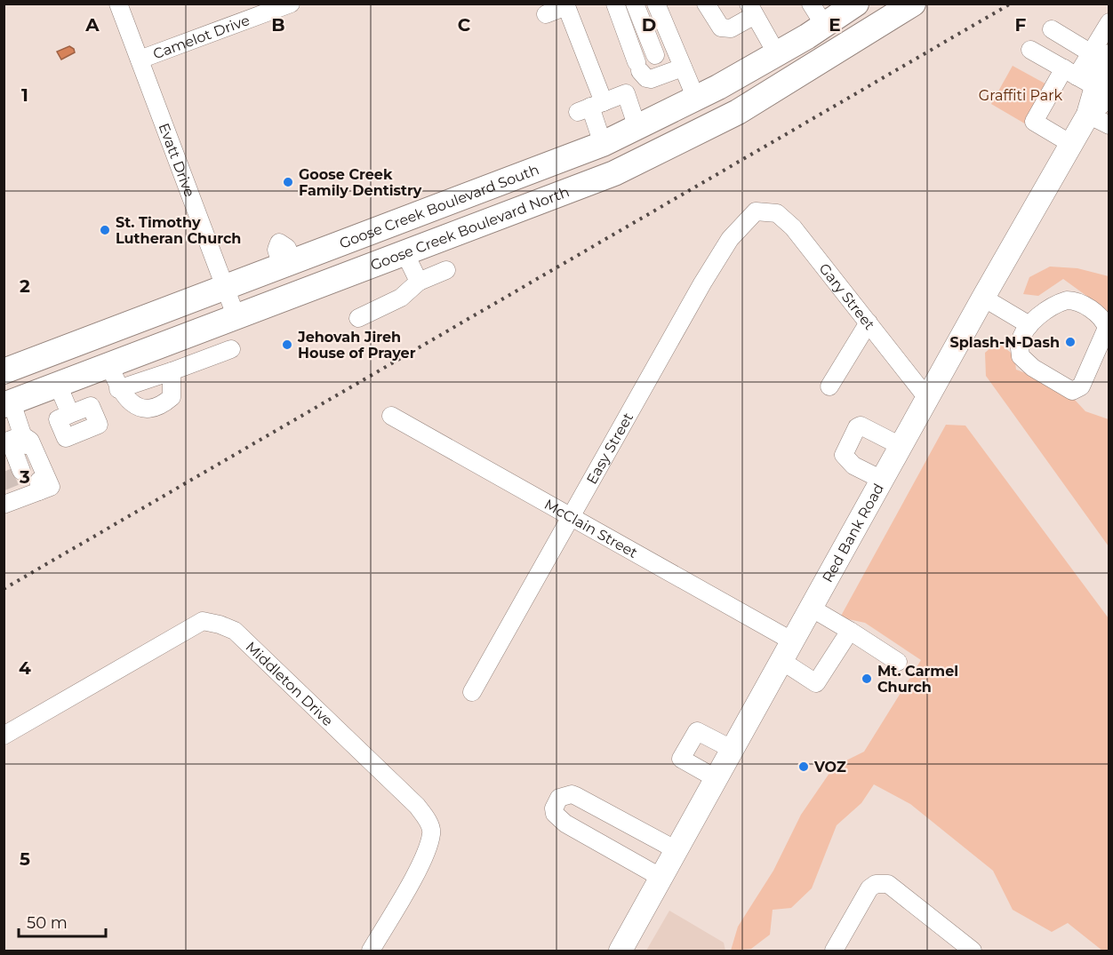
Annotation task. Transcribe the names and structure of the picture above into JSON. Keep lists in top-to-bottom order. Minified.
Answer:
{"streets":{"highway":["Goose Creek Boulevard South","Goose Creek Boulevard North"],"main road":["Red Bank Road"],"street":["Camelot Drive","Evatt Drive","Gary Street","Easy Street","McClain Street","Middleton Drive"]},"crossings":[["Camelot Drive","Evatt Drive"],["Evatt Drive","Goose Creek Boulevard South"],["Evatt Drive","Goose Creek Boulevard North"],["Gary Street","Easy Street"],["Gary Street","Red Bank Road"],["Easy Street","McClain Street"],["McClain Street","Red Bank Road"]],"parks":["Graffiti Park"],"places":["Goose Creek Family Dentistry","St. Timothy Lutheran Church","Splash-N-Dash","Jehovah Jireh House of Prayer","Mt. Carmel Church","VOZ"],"scale_bar":"50 m","grid":{"columns":["A","B","C","D","E","F"],"rows":["1","2","3","4","5"]}}
